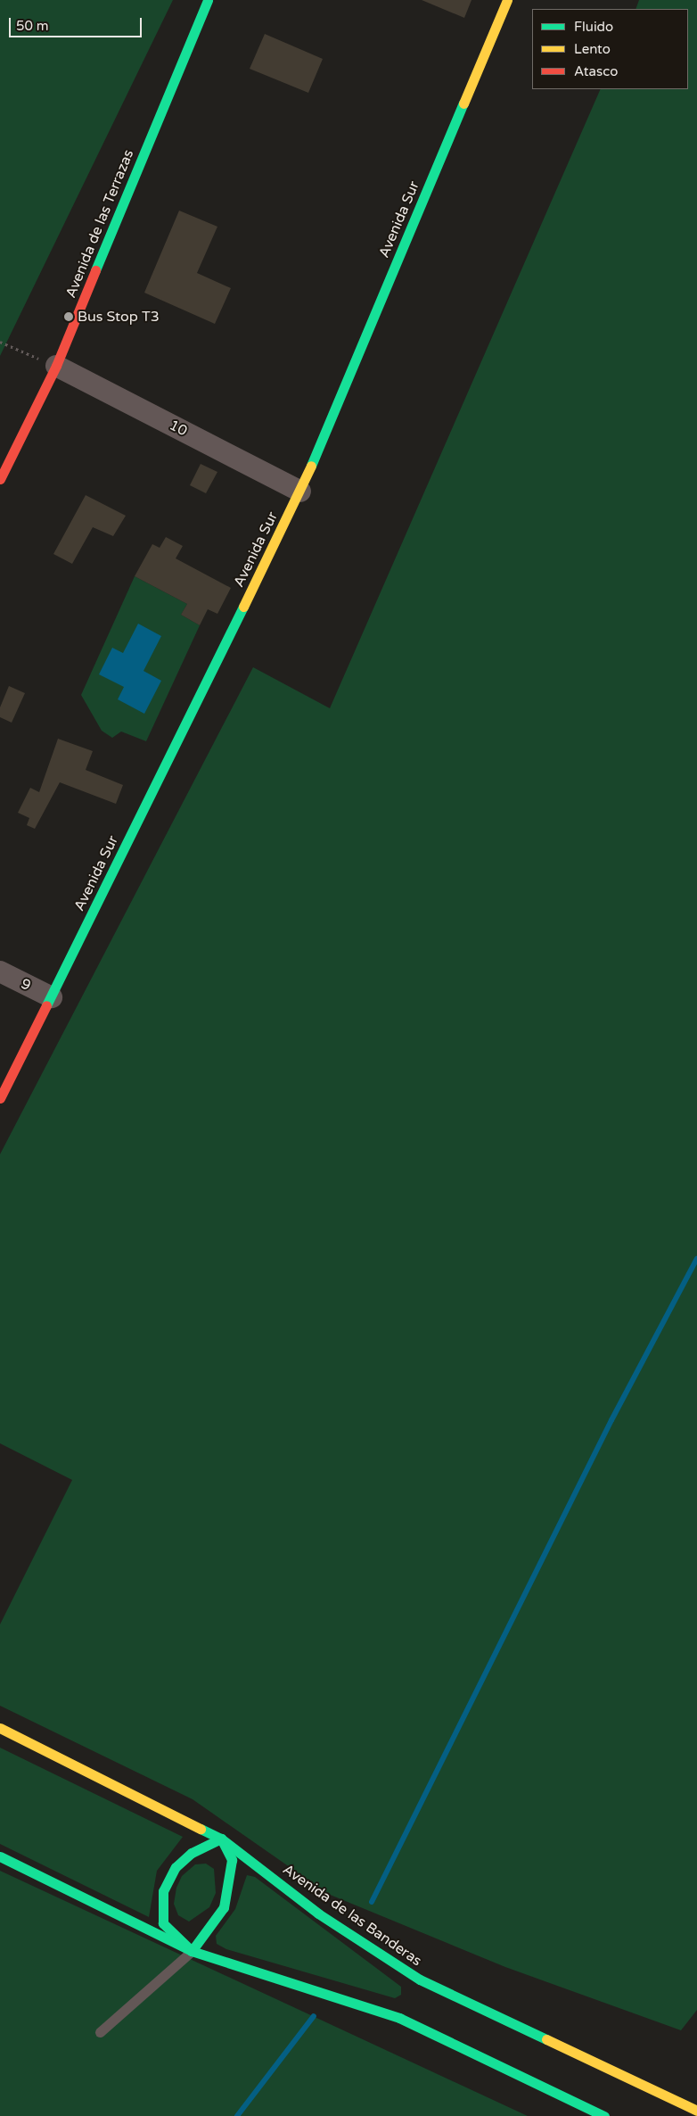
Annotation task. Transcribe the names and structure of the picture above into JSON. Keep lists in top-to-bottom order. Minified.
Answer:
{"streets":{"main road":["Avenida Sur","Avenida de las Terrazas","Avenida de las Banderas"],"street":["10","9"]},"crossings":[["Avenida Sur","10"],["Avenida Sur","9"],["Avenida de las Terrazas","10"]],"places":["Bus Stop T3"],"legend":["Fluido","Lento","Atasco"],"scale_bar":"50 m"}
